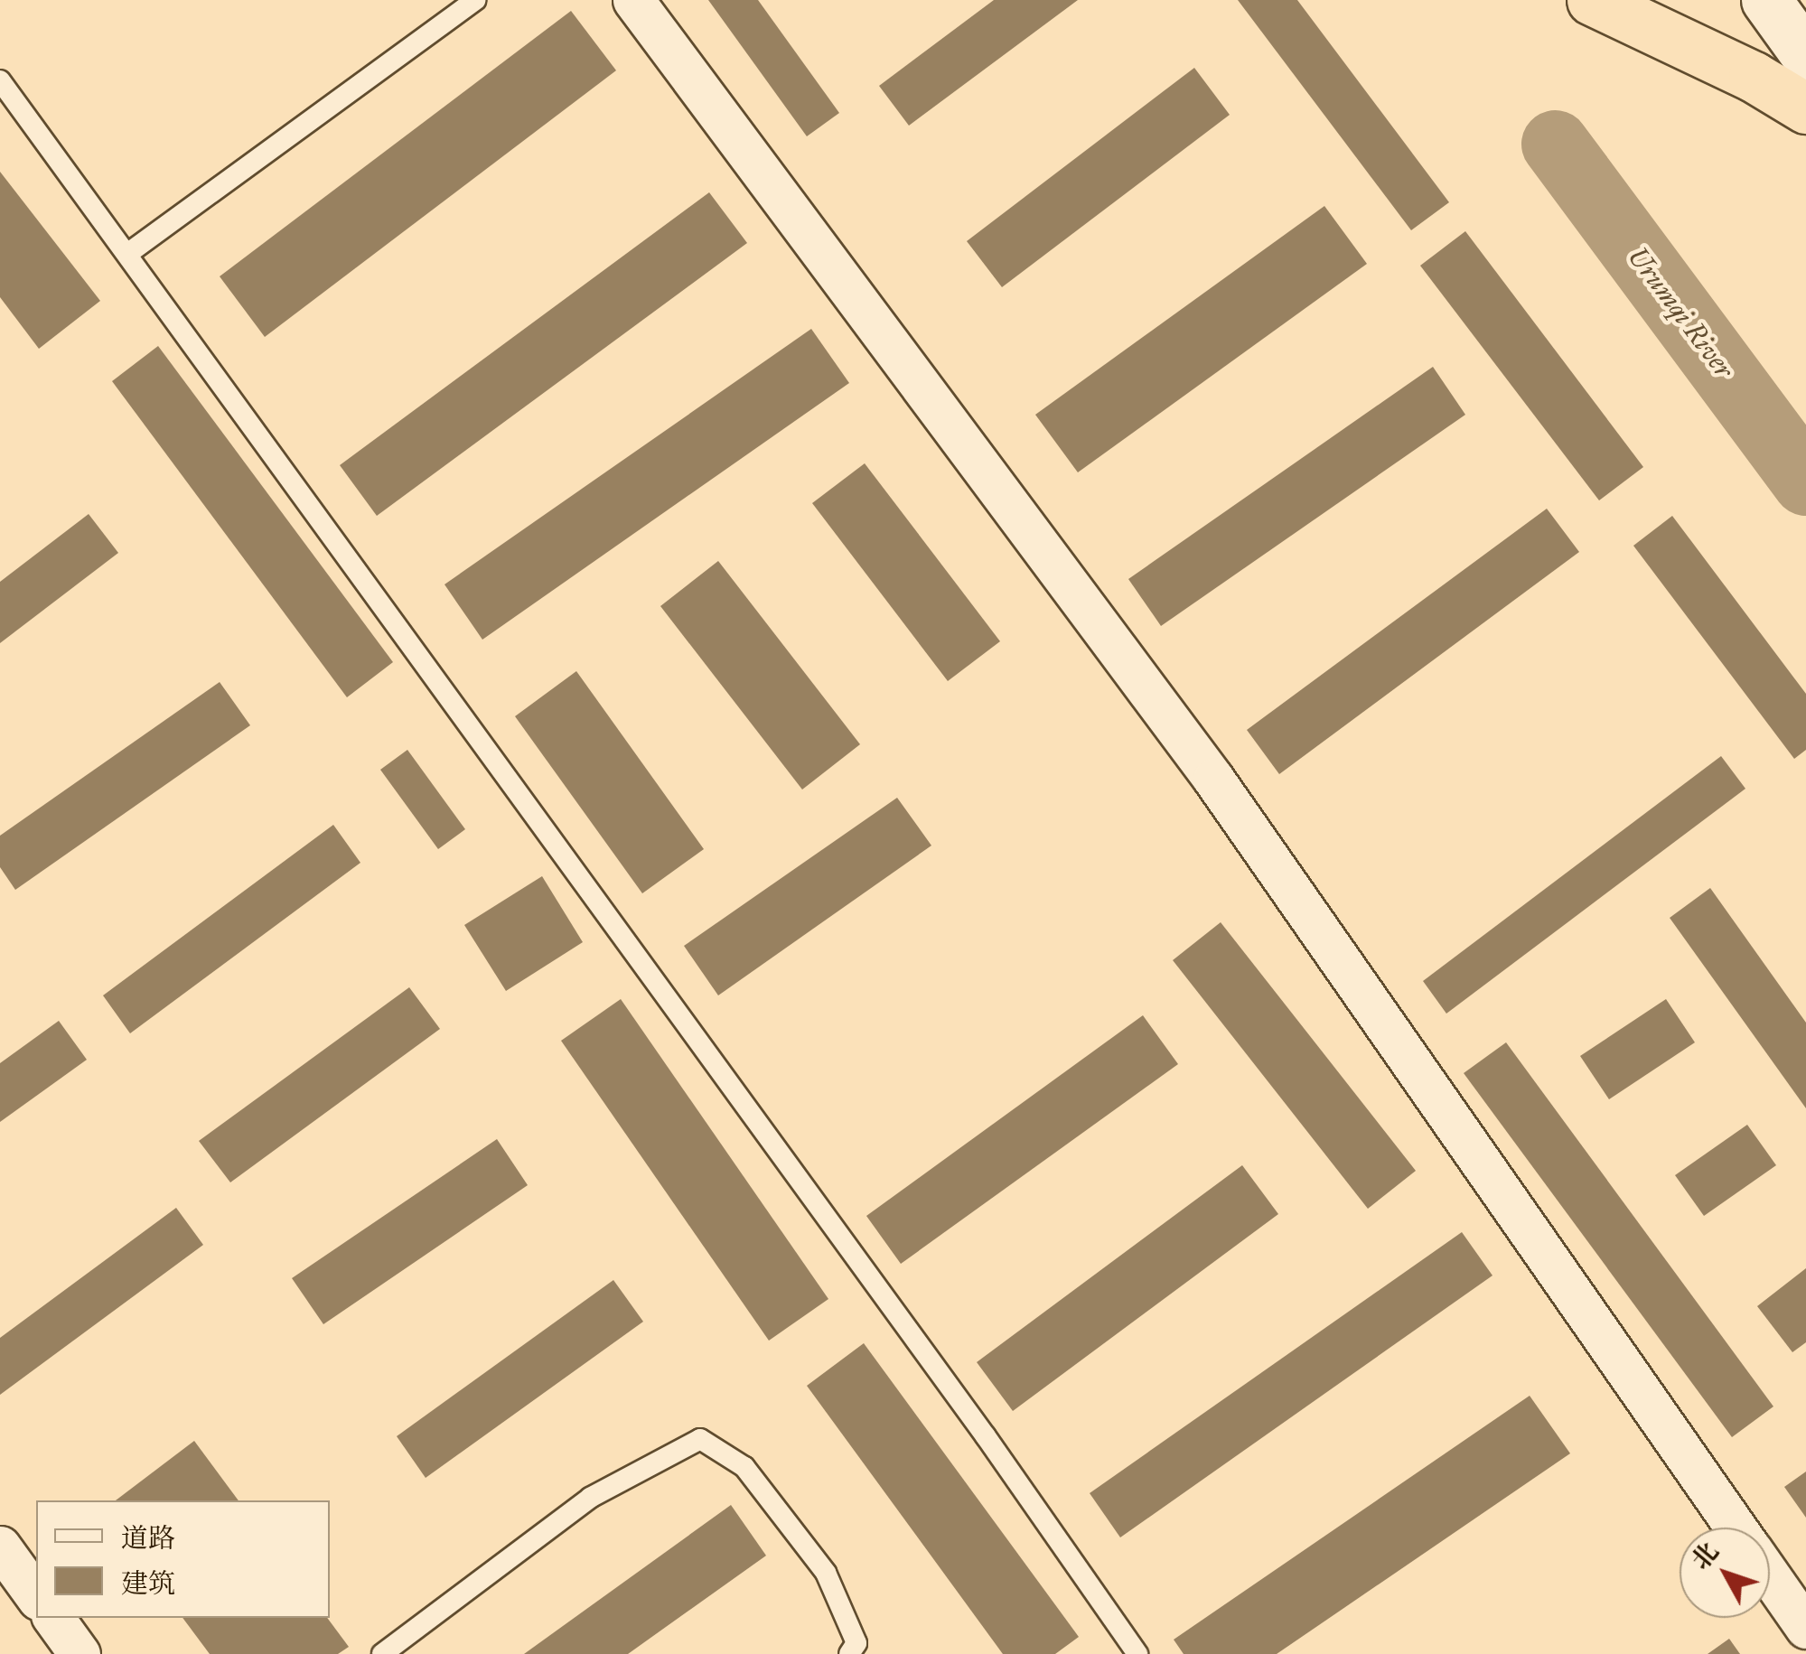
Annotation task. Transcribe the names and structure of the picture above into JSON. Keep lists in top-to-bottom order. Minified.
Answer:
{"water":["Urumqi River"],"legend":["道路","建筑"],"north":"top left"}
